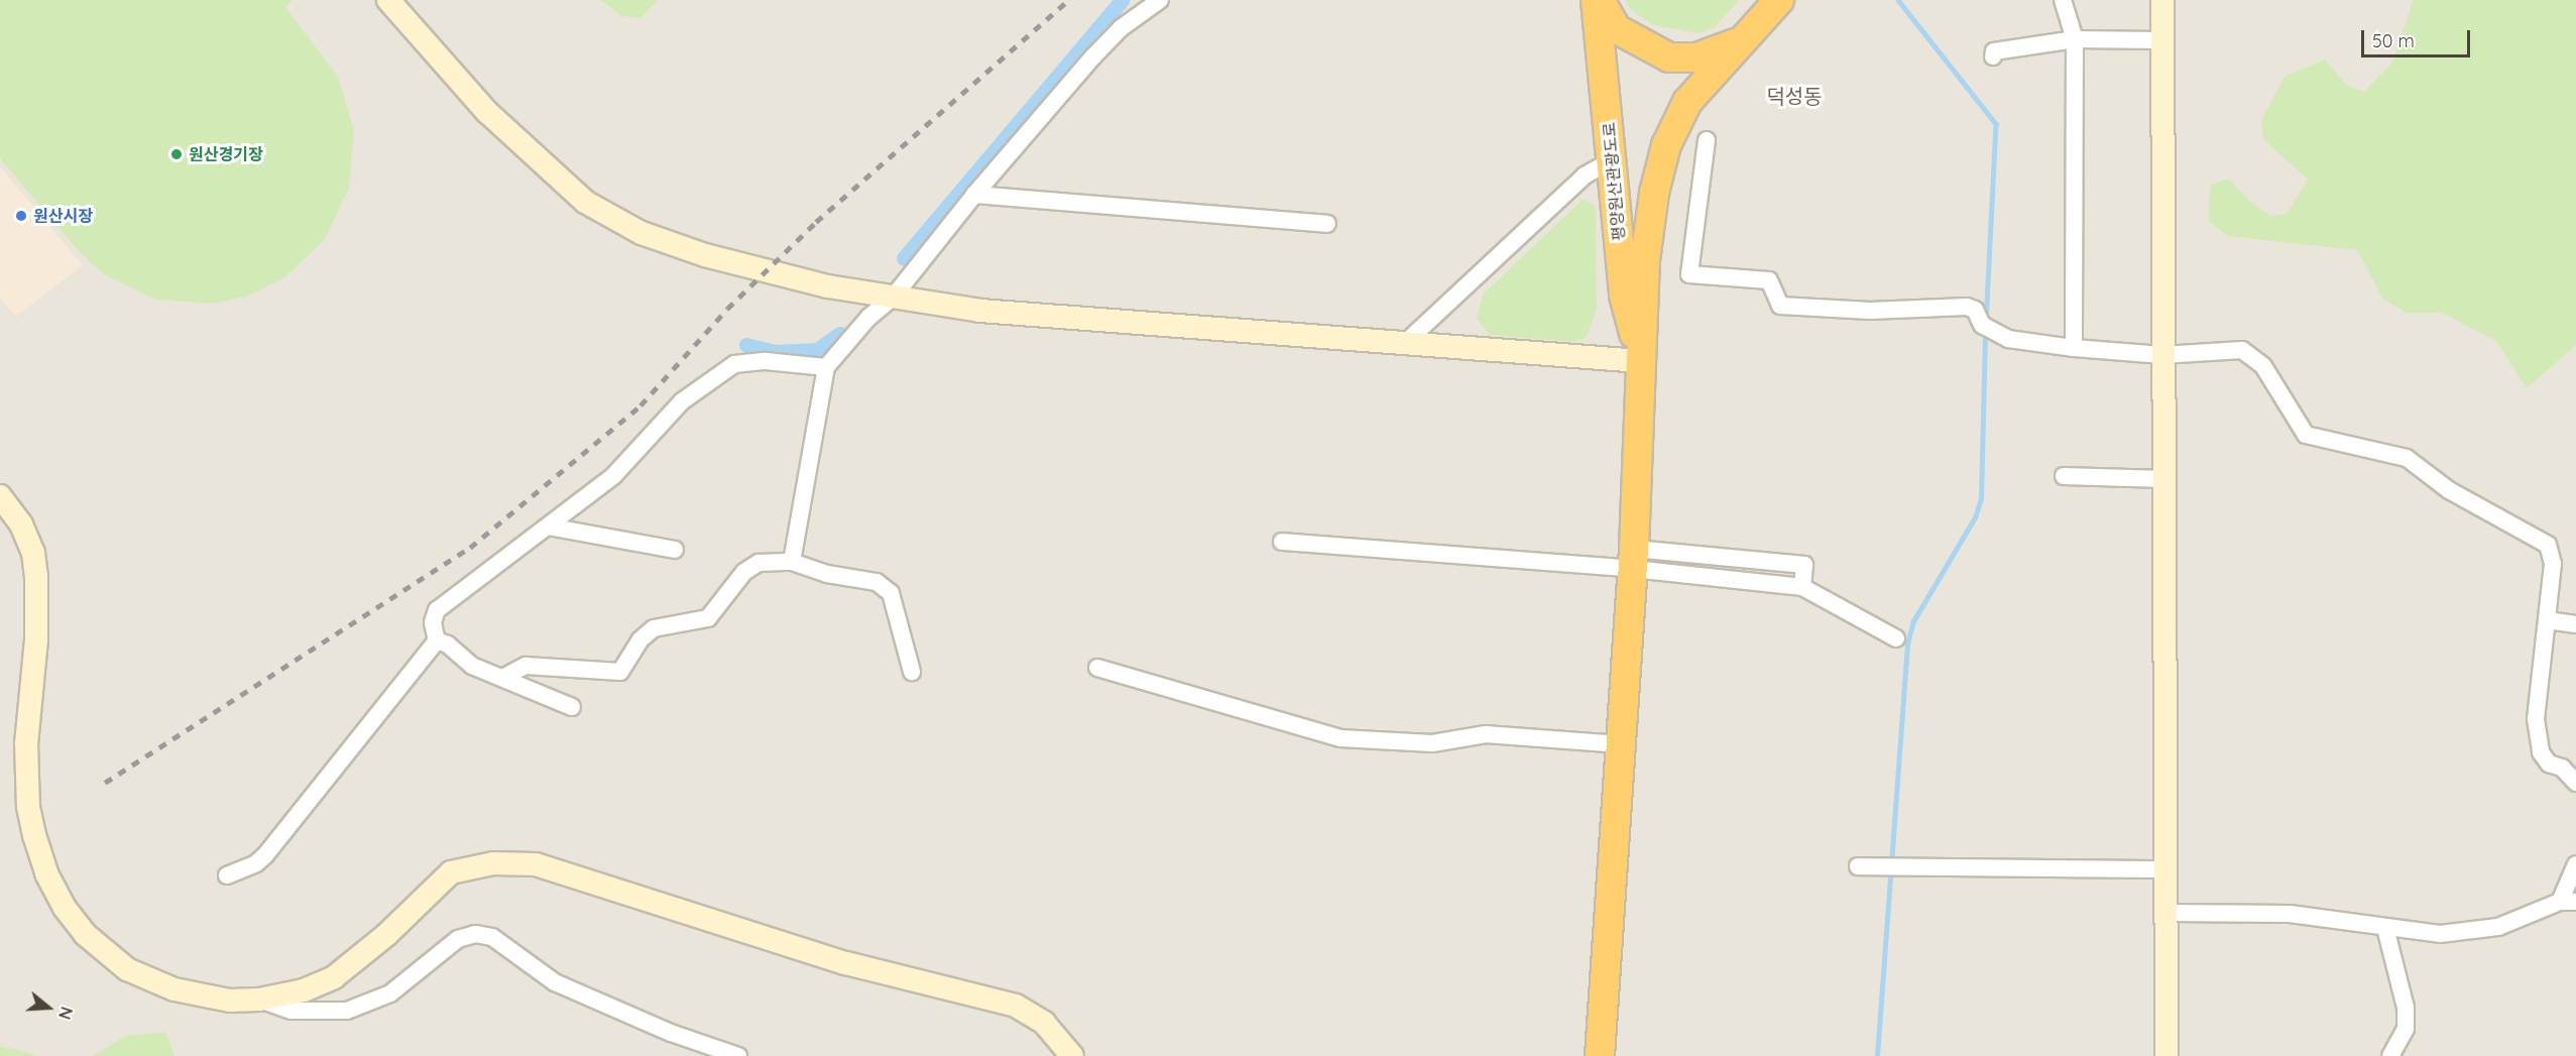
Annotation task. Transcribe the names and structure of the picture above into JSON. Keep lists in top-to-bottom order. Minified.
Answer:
{"streets":{"highway":["평양원산관광도로"]},"districts":["덕성동"],"places":["원산경기장","원산시장"],"scale_bar":"50 m","north":"right"}
